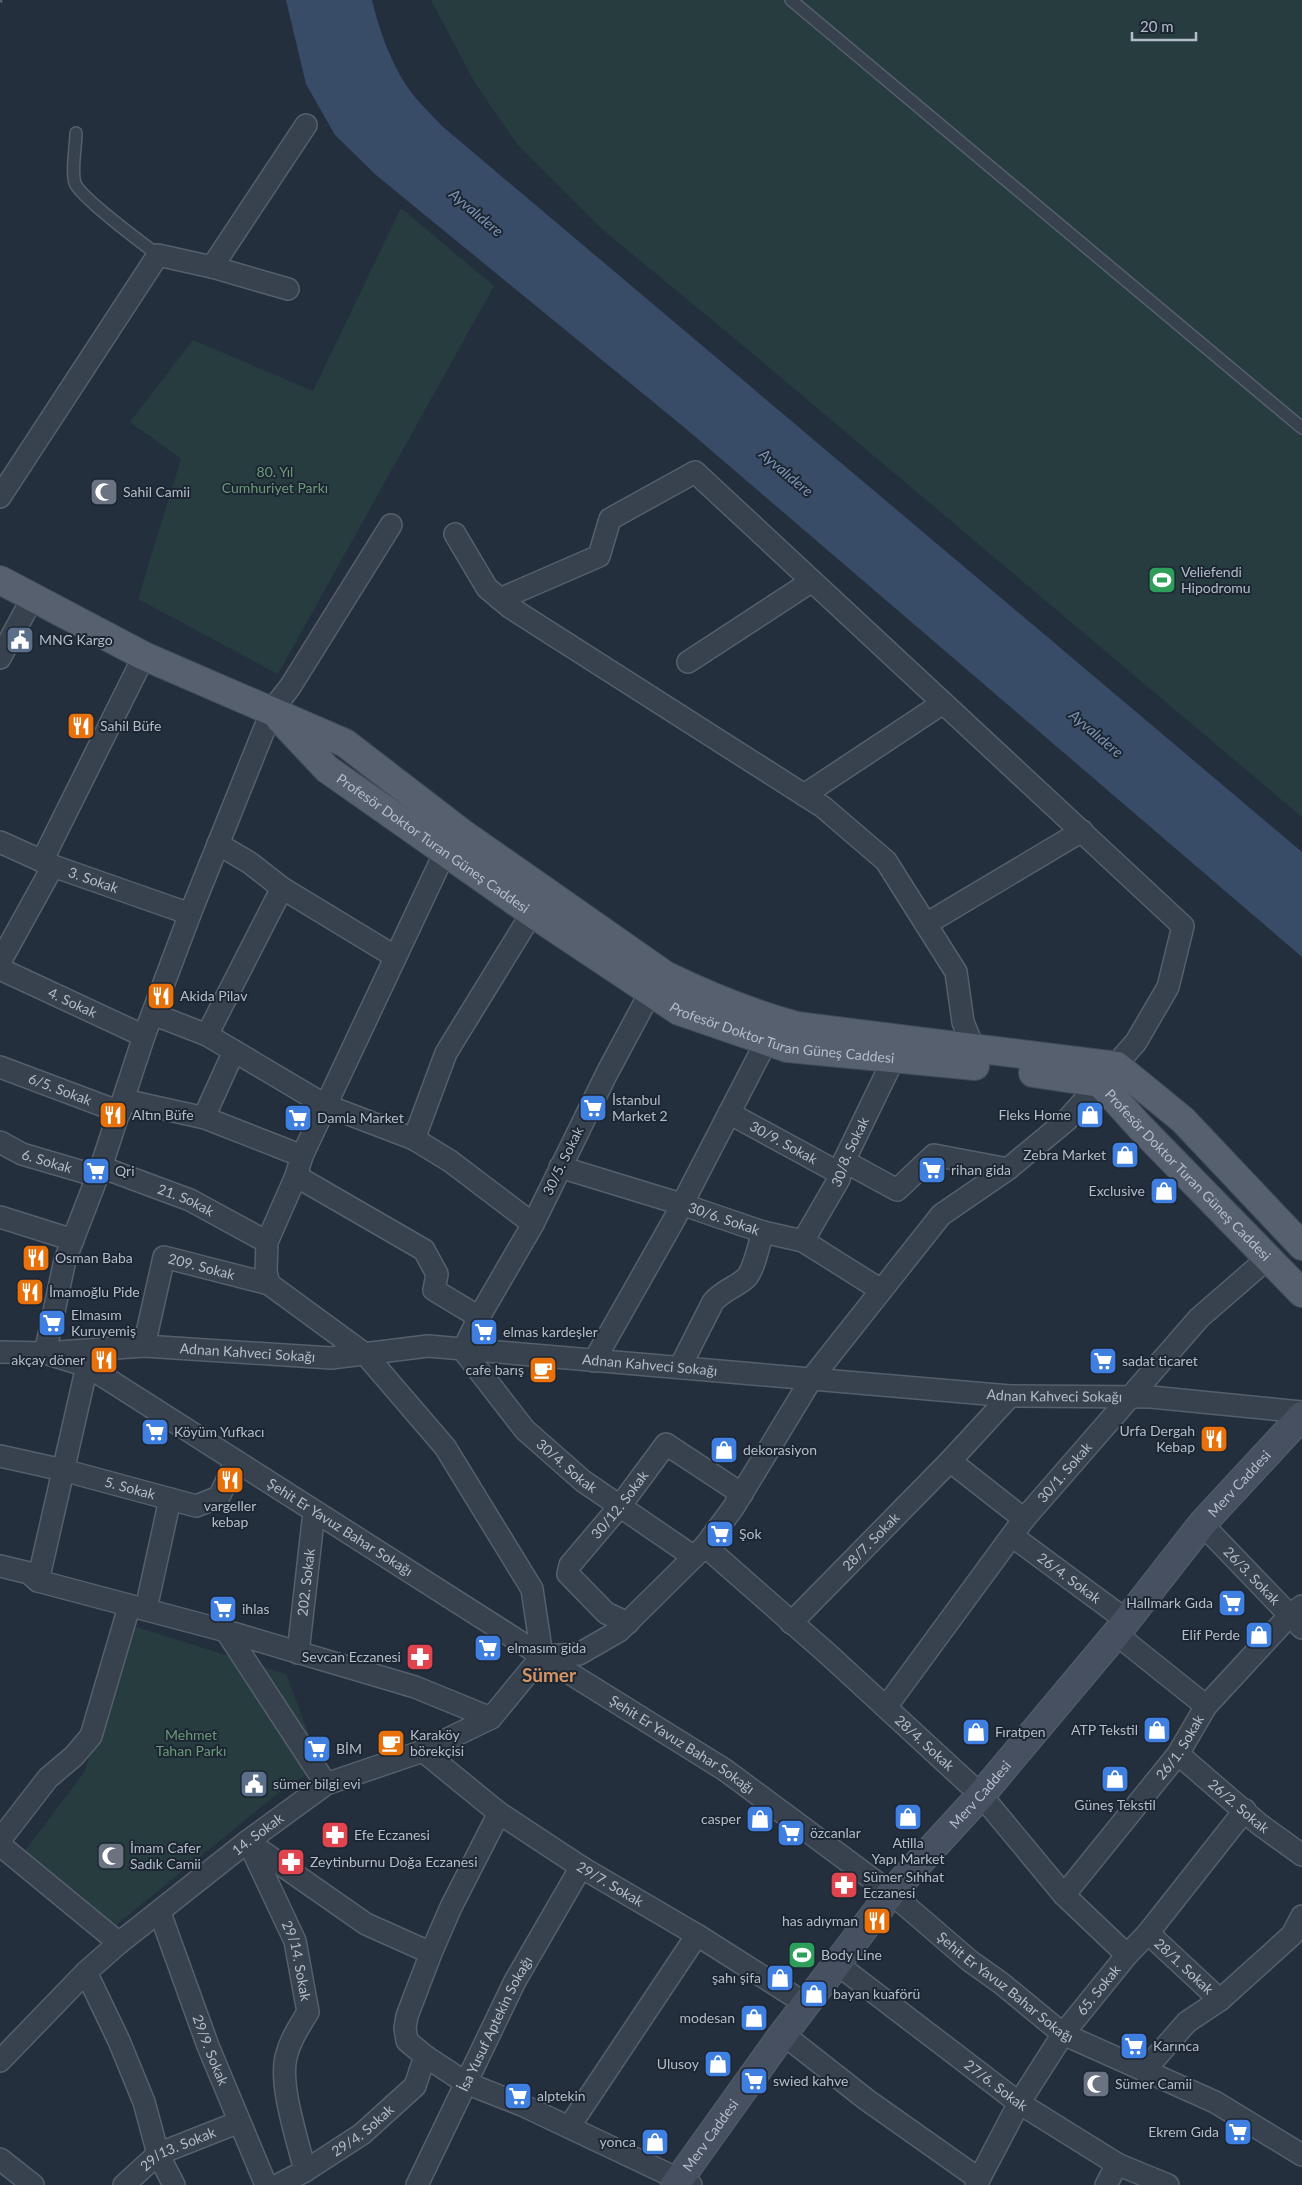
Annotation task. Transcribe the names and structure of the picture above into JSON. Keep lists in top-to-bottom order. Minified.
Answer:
{"streets":{"main road":["Profesör Doktor Turan Güneş Caddesi","Merv Caddesi"],"street":["3. Sokak","4. Sokak","6/5. Sokak","30/9. Sokak","30/8. Sokak","6. Sokak","30/5. Sokak","21. Sokak","30/6. Sokak","209. Sokak","Adnan Kahveci Sokağı","30/4. Sokak","30/1. Sokak","5. Sokak","30/12. Sokak","Şehit Er Yavuz Bahar Sokağı","28/7. Sokak","26/3. Sokak","26/4. Sokak","202. Sokak","28/4. Sokak","26/1. Sokak","26/2. Sokak","14. Sokak","29/7. Sokak","29/14. Sokak","28/1. Sokak","65. Sokak","İsa Yusuf Aptekin Sokağı","29/9. Sokak","27/6. Sokak","29/4. Sokak","29/13. Sokak"]},"crossings":[["Profesör Doktor Turan Güneş Caddesi","30/8. Sokak"],["Profesör Doktor Turan Güneş Caddesi","30/5. Sokak"],["Profesör Doktor Turan Güneş Caddesi","30/1. Sokak"],["6/5. Sokak","30/5. Sokak"],["30/9. Sokak","30/8. Sokak"],["30/8. Sokak","30/6. Sokak"],["6. Sokak","21. Sokak"],["30/5. Sokak","30/6. Sokak"],["30/5. Sokak","Adnan Kahveci Sokağı"],["30/5. Sokak","30/4. Sokak"],["209. Sokak","Adnan Kahveci Sokağı"],["Adnan Kahveci Sokağı","30/4. Sokak"],["Adnan Kahveci Sokağı","30/1. Sokak"],["Adnan Kahveci Sokağı","Şehit Er Yavuz Bahar Sokağı"],["Adnan Kahveci Sokağı","28/7. Sokak"],["30/4. Sokak","30/12. Sokak"],["30/4. Sokak","28/4. Sokak"],["30/1. Sokak","26/4. Sokak"],["30/1. Sokak","28/4. Sokak"],["Merv Caddesi","Şehit Er Yavuz Bahar Sokağı"],["Merv Caddesi","26/3. Sokak"],["Merv Caddesi","26/4. Sokak"],["Merv Caddesi","28/4. Sokak"],["Merv Caddesi","29/7. Sokak"],["Merv Caddesi","27/6. Sokak"],["5. Sokak","Şehit Er Yavuz Bahar Sokağı"],["Şehit Er Yavuz Bahar Sokağı","202. Sokak"],["Şehit Er Yavuz Bahar Sokağı","14. Sokak"],["Şehit Er Yavuz Bahar Sokağı","65. Sokak"],["28/7. Sokak","28/4. Sokak"],["26/3. Sokak","26/1. Sokak"],["26/4. Sokak","26/1. Sokak"],["28/4. Sokak","26/1. Sokak"],["28/4. Sokak","65. Sokak"],["26/1. Sokak","26/2. Sokak"],["26/2. Sokak","65. Sokak"],["14. Sokak","29/7. Sokak"],["14. Sokak","29/14. Sokak"],["14. Sokak","29/9. Sokak"],["29/7. Sokak","İsa Yusuf Aptekin Sokağı"],["29/14. Sokak","29/4. Sokak"],["28/1. Sokak","65. Sokak"],["65. Sokak","27/6. Sokak"],["29/9. Sokak","29/13. Sokak"]],"districts":["Sümer"],"water":["Ayvalıdere"],"parks":["80. Yıl Cumhuriyet Parkı","Mehmet Tahan Parkı"],"places":{"mosque":["Sahil Camii","İmam Cafer Sadık Camii","Sümer Camii"],"sports":["Veliefendi Hipodromu","Body Line"],"public building":["MNG Kargo","sümer bilgi evi"],"restaurant":["Sahil Büfe","Akida Pilav","Altın Büfe","Osman Baba","İmamoğlu Pide","akçay döner","Urfa Dergah Kebap","vargeller kebap","has adıyman"],"supermarket":["İstanbul Market 2","Damla Market","rihan gida","Qri","Elmasım Kuruyemiş","elmas kardeşler","sadat ticaret","Köyüm Yufkacı","Şok","Hallmark Gıda","ihlas","elmasım gida","BİM","özcanlar","Karınca","swied kahve","alptekin","Ekrem Gıda"],"shop":["Fleks Home","Zebra Market","Exclusive","dekorasiyon","Elif Perde","ATP Tekstil","Fıratpen","Güneş Tekstil","Atilla Yapı Market","casper","şahı şifa","bayan kuaförü","modesan","Ulusoy","yonca"],"cafe":["cafe barış","Karaköy börekçisi"],"pharmacy":["Sevcan Eczanesi","Efe Eczanesi","Zeytinburnu Doğa Eczanesi","Sümer Sıhhat Eczanesi"]},"scale_bar":"20 m"}
